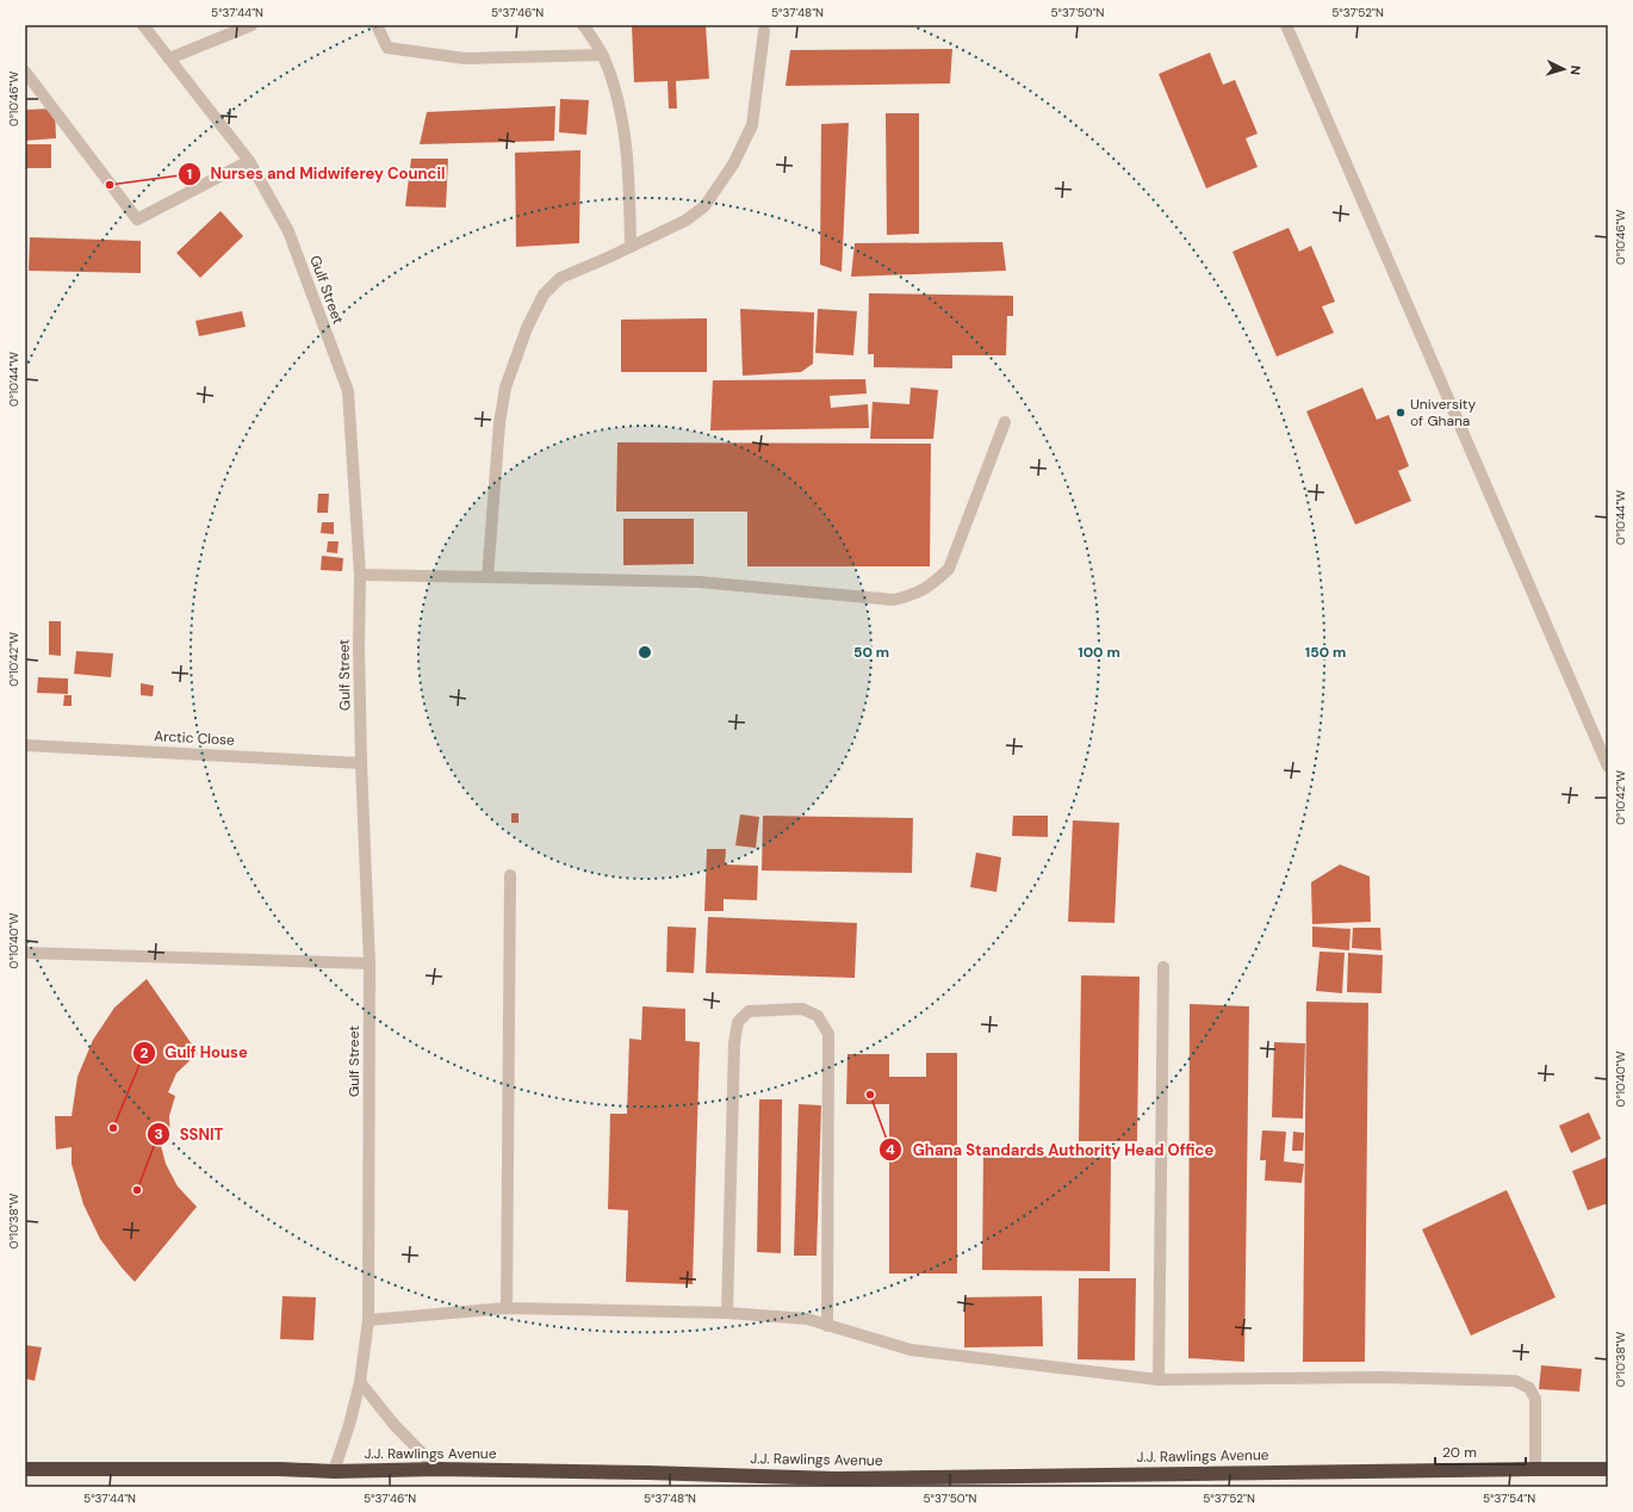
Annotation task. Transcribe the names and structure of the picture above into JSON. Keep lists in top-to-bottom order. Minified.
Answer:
{"streets":{"highway":["J.J. Rawlings Avenue"],"street":["Gulf Street","Arctic Close"]},"crossings":[["Gulf Street","Arctic Close"],["Gulf Street","J.J. Rawlings Avenue"]],"places":["Nurses and Midwiferey Council","University of Ghana","Ghana Standards Authority Head Office","Gulf House","SSNIT"],"scale_bar":"20 m","north":"right","coordinates":["5°37'44\"N","5°37'46\"N","5°37'48\"N","5°37'50\"N","5°37'52\"N","0°10'46\"W","0°10'44\"W","0°10'42\"W","0°10'40\"W","0°10'38\"W","5°37'54\"N"],"rings":["50 m","100 m","150 m"]}
